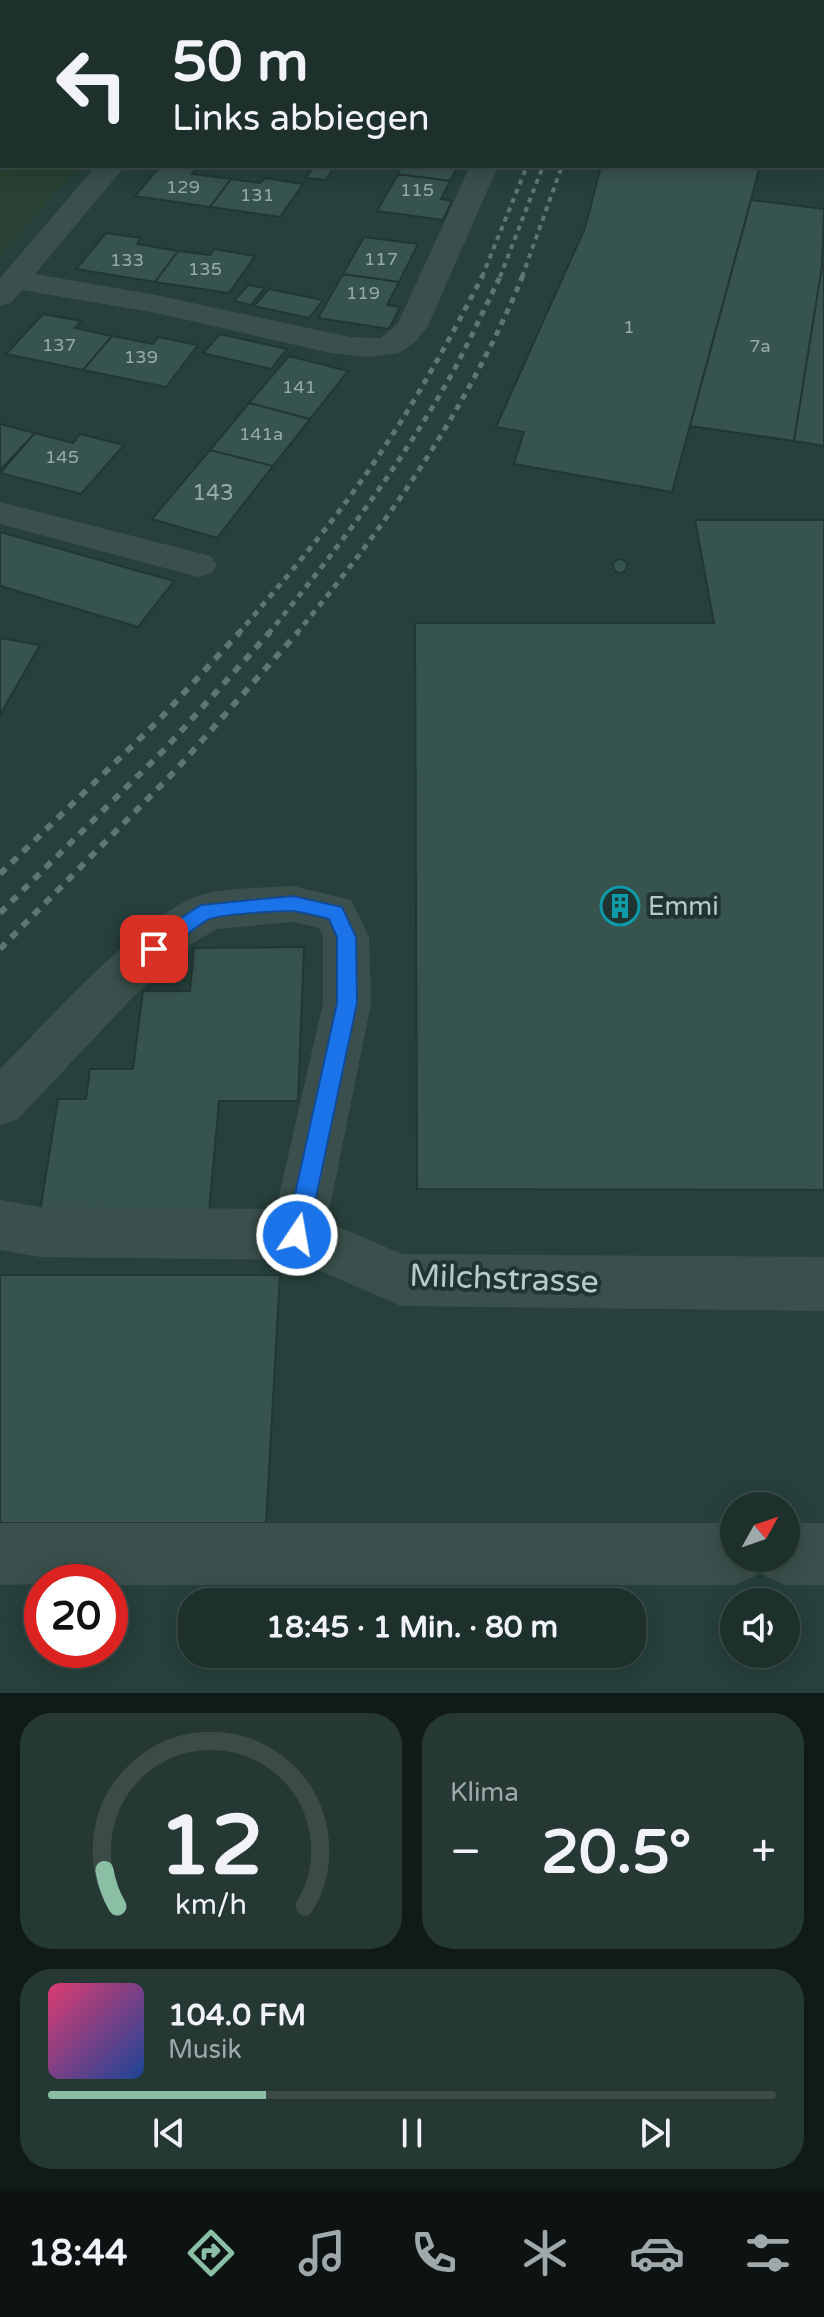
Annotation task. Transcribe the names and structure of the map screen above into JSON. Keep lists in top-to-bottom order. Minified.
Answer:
{"streets":{"street":["Milchstrasse"]},"places":{"building":["Emmi"]},"house_numbers":["129","115","131","117","133","135","119","1","137","7a","139","141","141a","145","143"],"north":"top right","page":{"turn":["50 m","Links abbiegen"],"limit":"20","trip":"18:45 · 1 Min. · 80 m","tile":"Klima","heat":["−","20.5°","+"],"song":["104.0 FM","Musik"],"tabs":"18:44","gauge":["12","km/h"]}}
